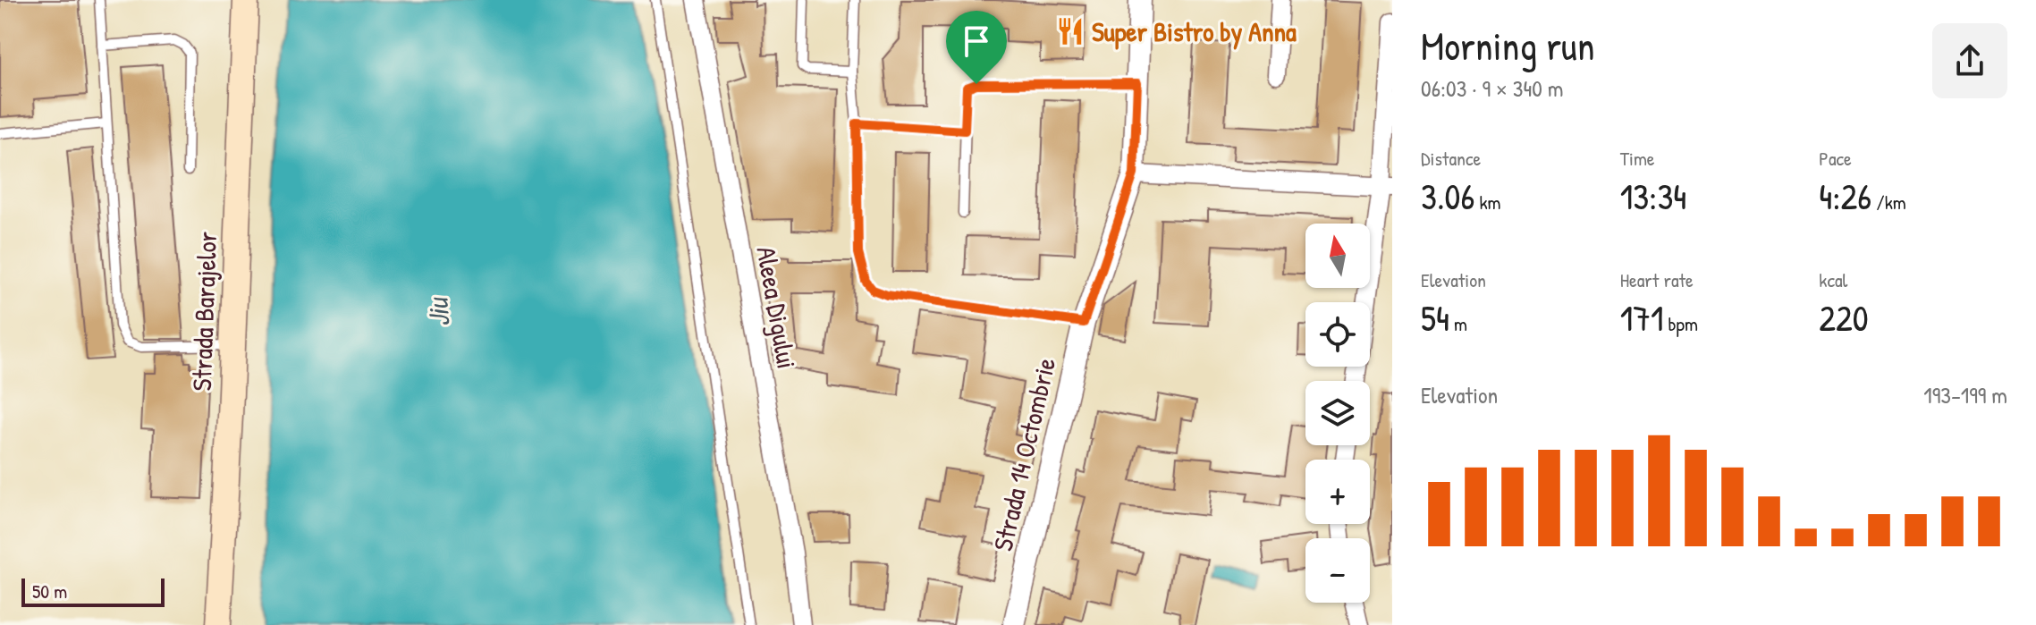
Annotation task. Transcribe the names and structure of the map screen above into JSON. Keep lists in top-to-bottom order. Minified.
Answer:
{"streets":{"main road":["Strada Barajelor"],"street":["Aleea Digului","Strada 14 Octombrie"]},"water":["Jiu"],"places":{"restaurant":["Super Bistro by Anna"]},"scale_bar":"50 m","north":"top","page":{"heading":["Morning run","06:03 · 9 × 340 m"],"stats":[["Distance","3.06 km"],["Time","13:34"],["Pace","4:26 /km"],["Elevation","54 m"],["Heart rate","171 bpm"],["kcal","220"]],"map_buttons":["+","−"],"chart":["Elevation","193–199 m"],"scale":"50 m"}}
